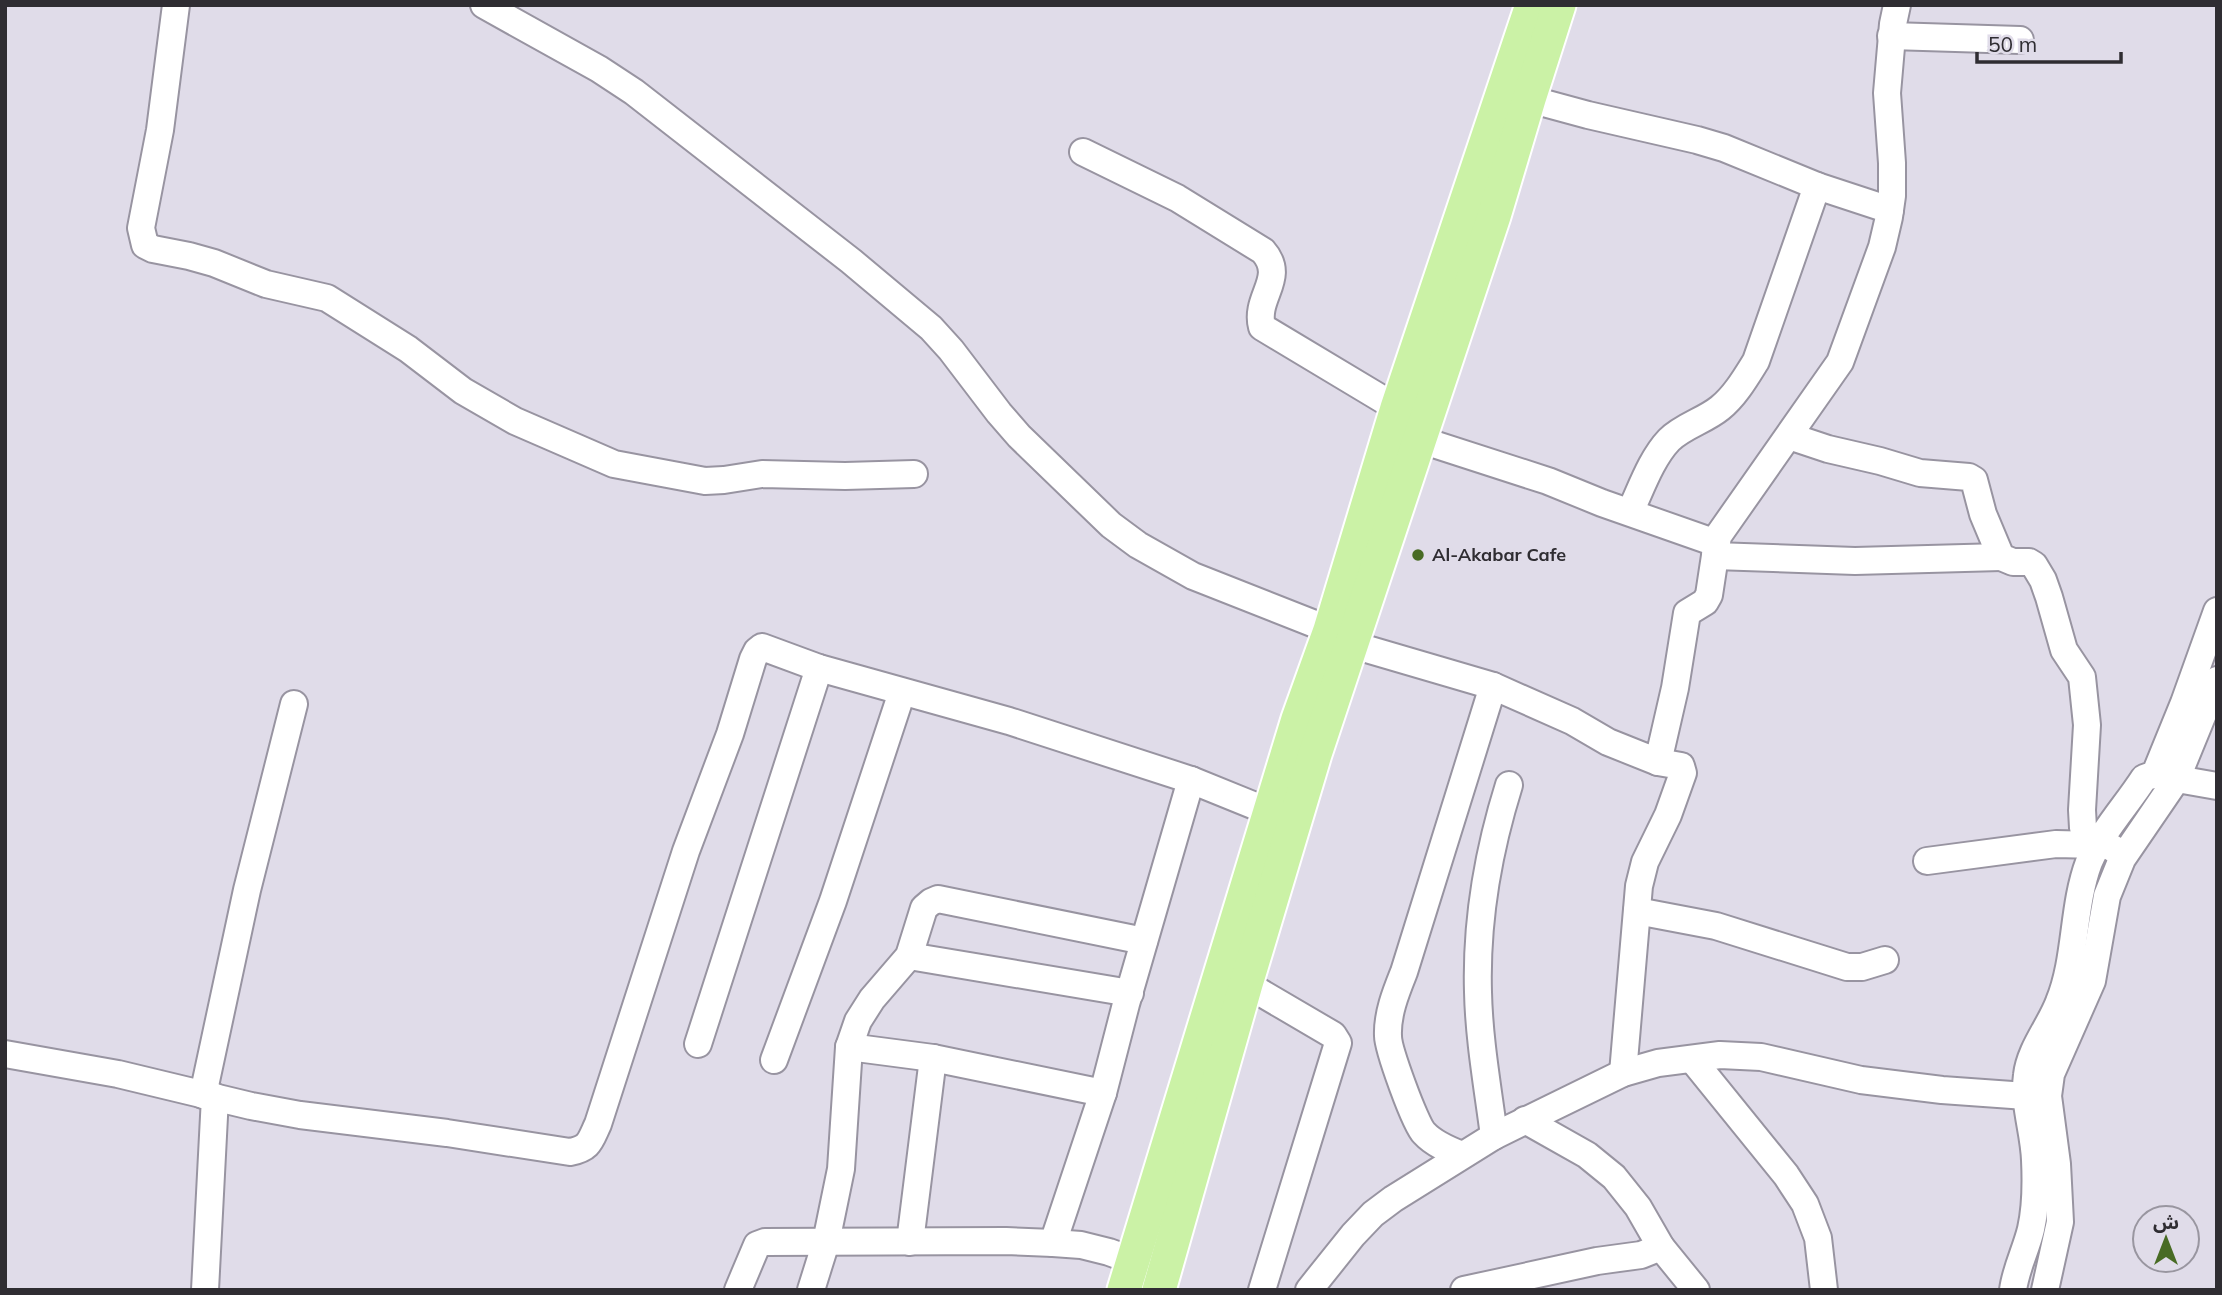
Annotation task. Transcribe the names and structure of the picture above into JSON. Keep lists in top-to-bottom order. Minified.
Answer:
{"places":["Al-Akabar Cafe"],"scale_bar":"50 m","north":"top"}
